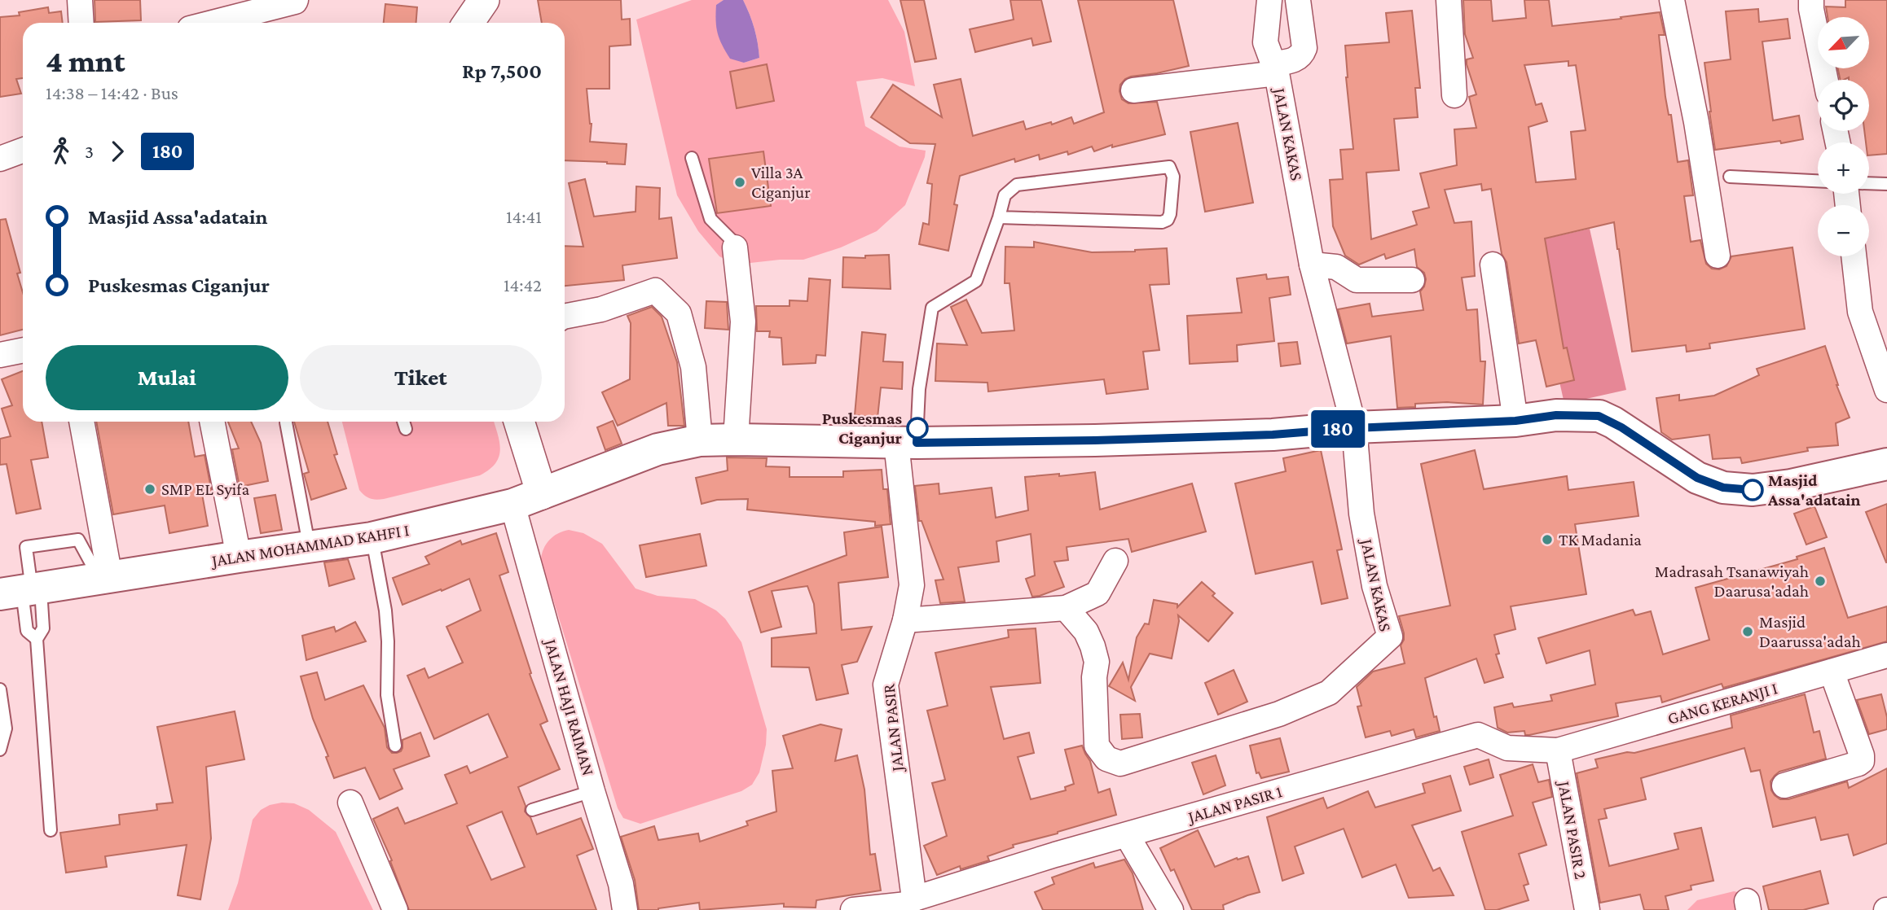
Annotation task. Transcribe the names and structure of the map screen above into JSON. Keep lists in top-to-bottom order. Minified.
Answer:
{"streets":{"main road":["JALAN MOHAMMAD KAHFI I"],"street":["JALAN KAKAS","GANG KERANJI I","JALAN HAJI RAIMAN","JALAN PASIR","JALAN PASIR 1","JALAN PASIR 2"]},"crossings":[["JALAN KAKAS","JALAN MOHAMMAD KAHFI I"],["JALAN MOHAMMAD KAHFI I","JALAN HAJI RAIMAN"],["JALAN MOHAMMAD KAHFI I","JALAN PASIR"],["GANG KERANJI I","JALAN PASIR 1"],["GANG KERANJI I","JALAN PASIR 2"],["JALAN PASIR","JALAN PASIR 1"],["JALAN PASIR 1","JALAN PASIR 2"]],"places":["Villa 3A Ciganjur","Puskesmas Ciganjur","SMP EL Syifa","Masjid Assa'adatain","TK Madania","Madrasah Tsanawiyah Daarusa'adah","Masjid Daarussa'adah"],"lines":["bus line 180"],"north":"bottom left","page":{"on_map":"180","map_buttons":["+","−"],"heading":["4 mnt","14:38 – 14:42 · Bus","Rp 7,500"],"legs":["3","180"],"list":[{"name":"Masjid Assa'adatain","value":"14:41"},{"name":"Puskesmas Ciganjur","value":"14:42"}],"buttons":["Mulai","Tiket"]}}
